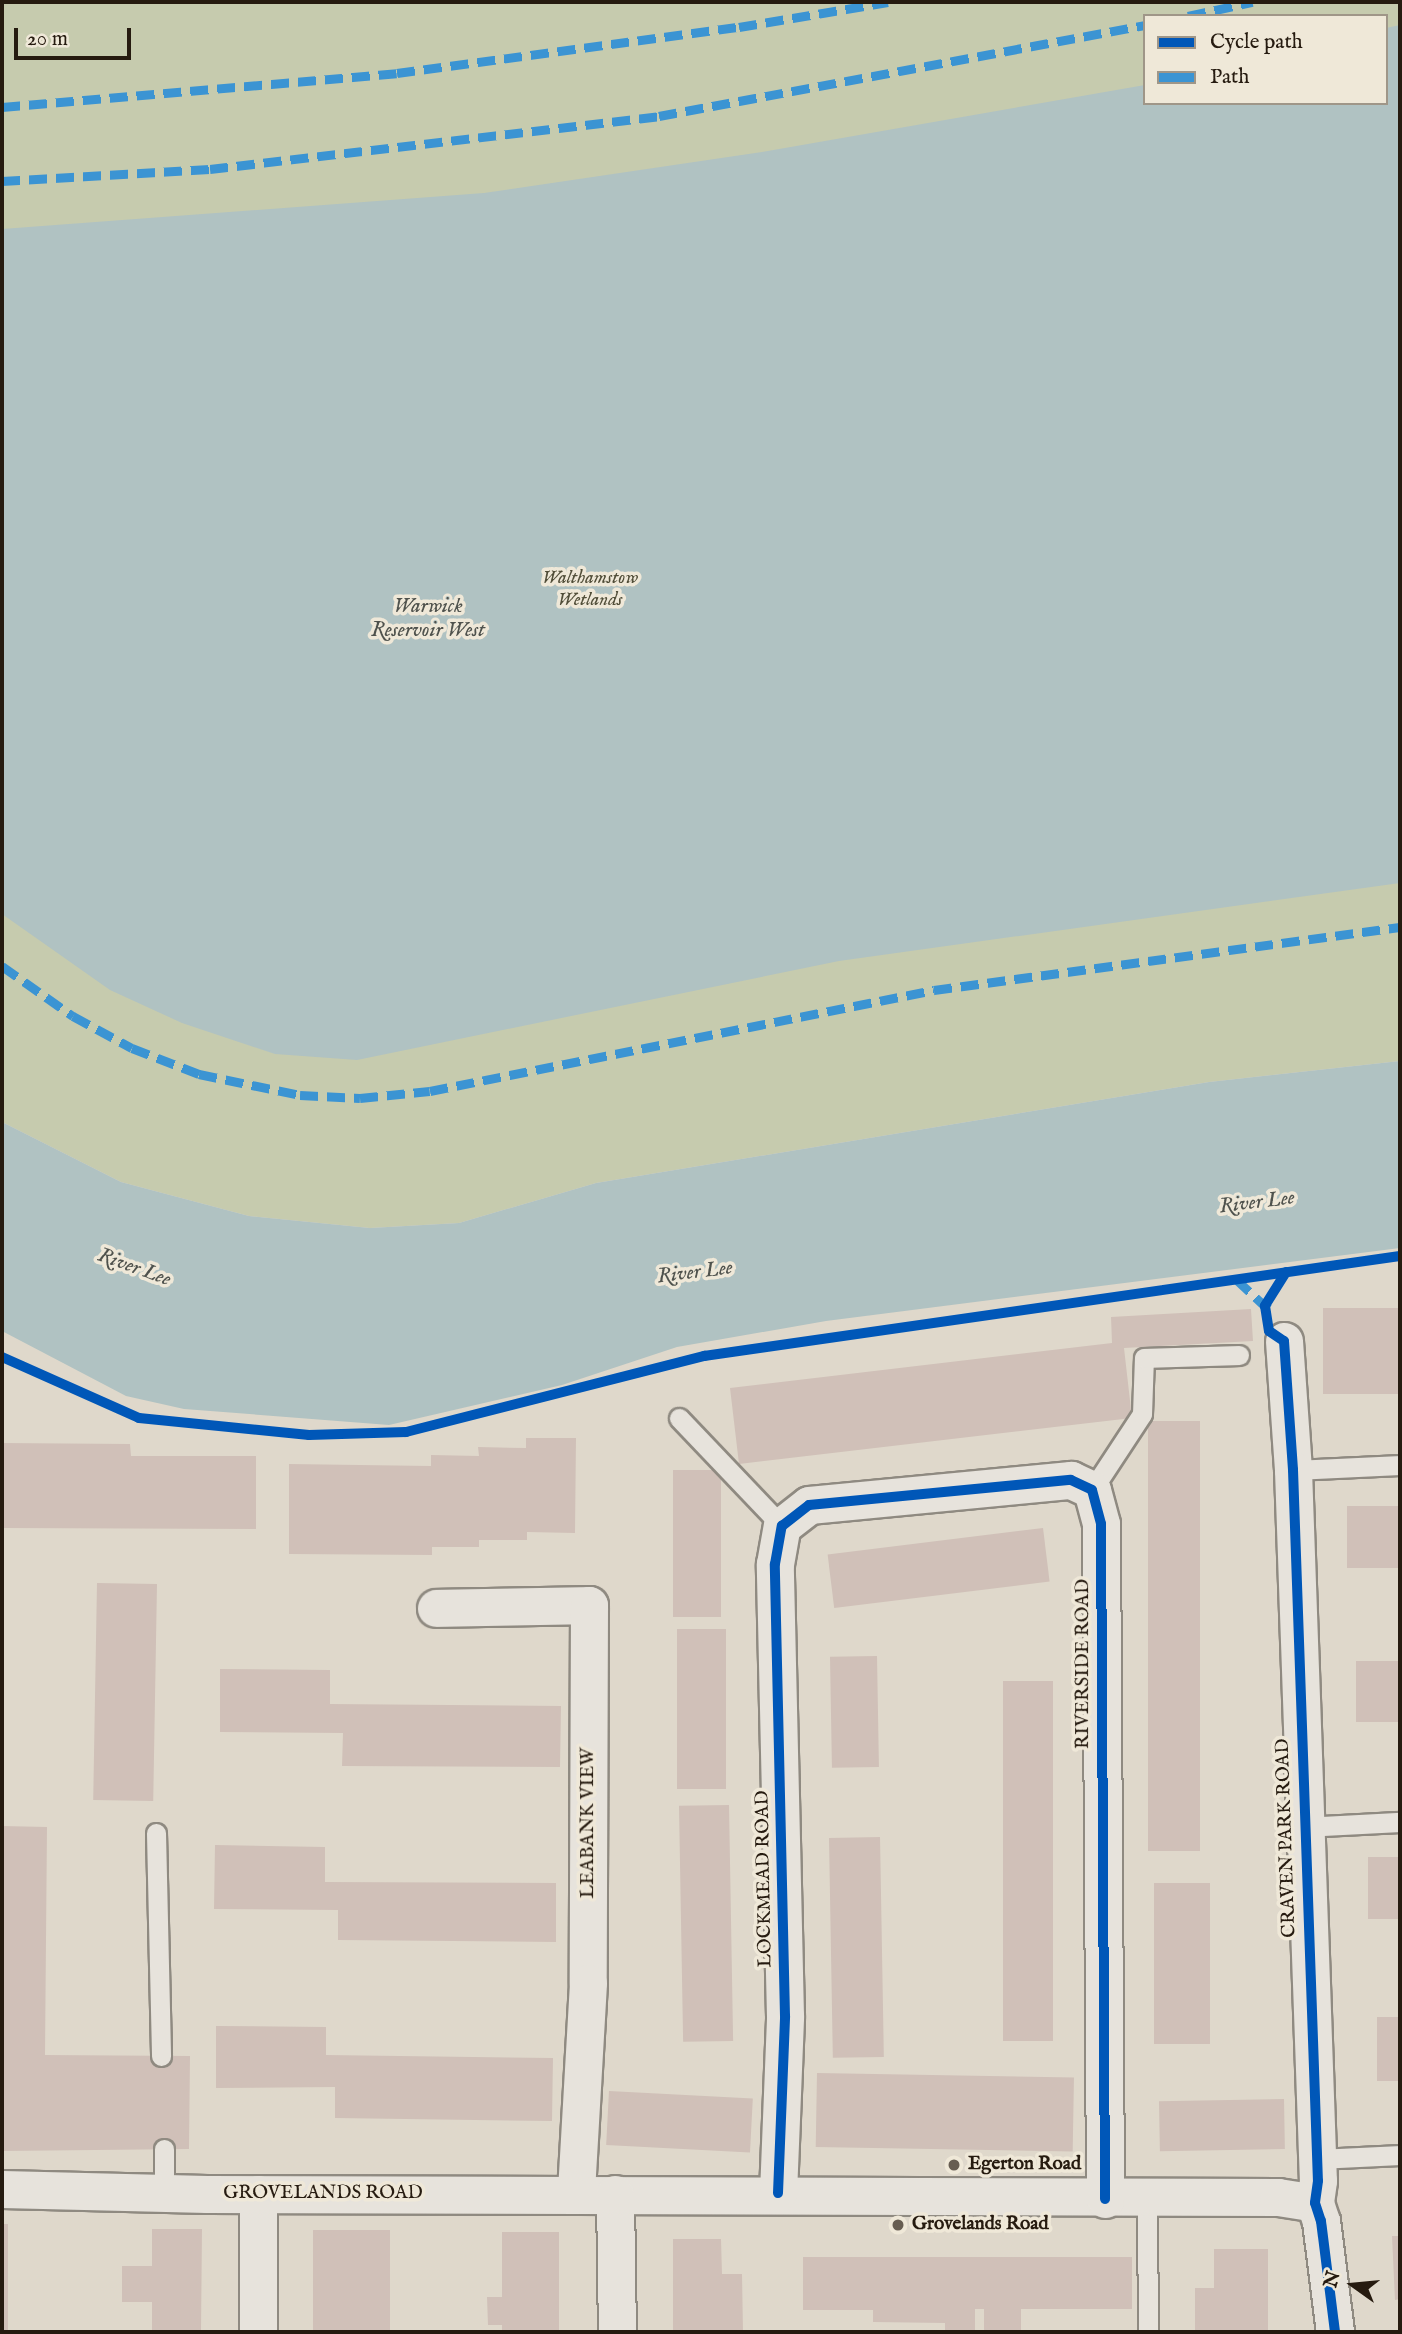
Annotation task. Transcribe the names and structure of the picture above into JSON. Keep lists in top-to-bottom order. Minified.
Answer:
{"streets":{"street":["RIVERSIDE ROAD","LEABANK VIEW","CRAVEN PARK ROAD","LOCKMEAD ROAD","GROVELANDS ROAD"]},"crossings":[["RIVERSIDE ROAD","GROVELANDS ROAD"],["LEABANK VIEW","GROVELANDS ROAD"],["CRAVEN PARK ROAD","GROVELANDS ROAD"],["LOCKMEAD ROAD","GROVELANDS ROAD"]],"water":["Warwick Reservoir West","River Lee"],"parks":["Walthamstow Wetlands"],"places":["Egerton Road","Grovelands Road"],"legend":["Cycle path","Path"],"scale_bar":"20 m","north":"left"}
